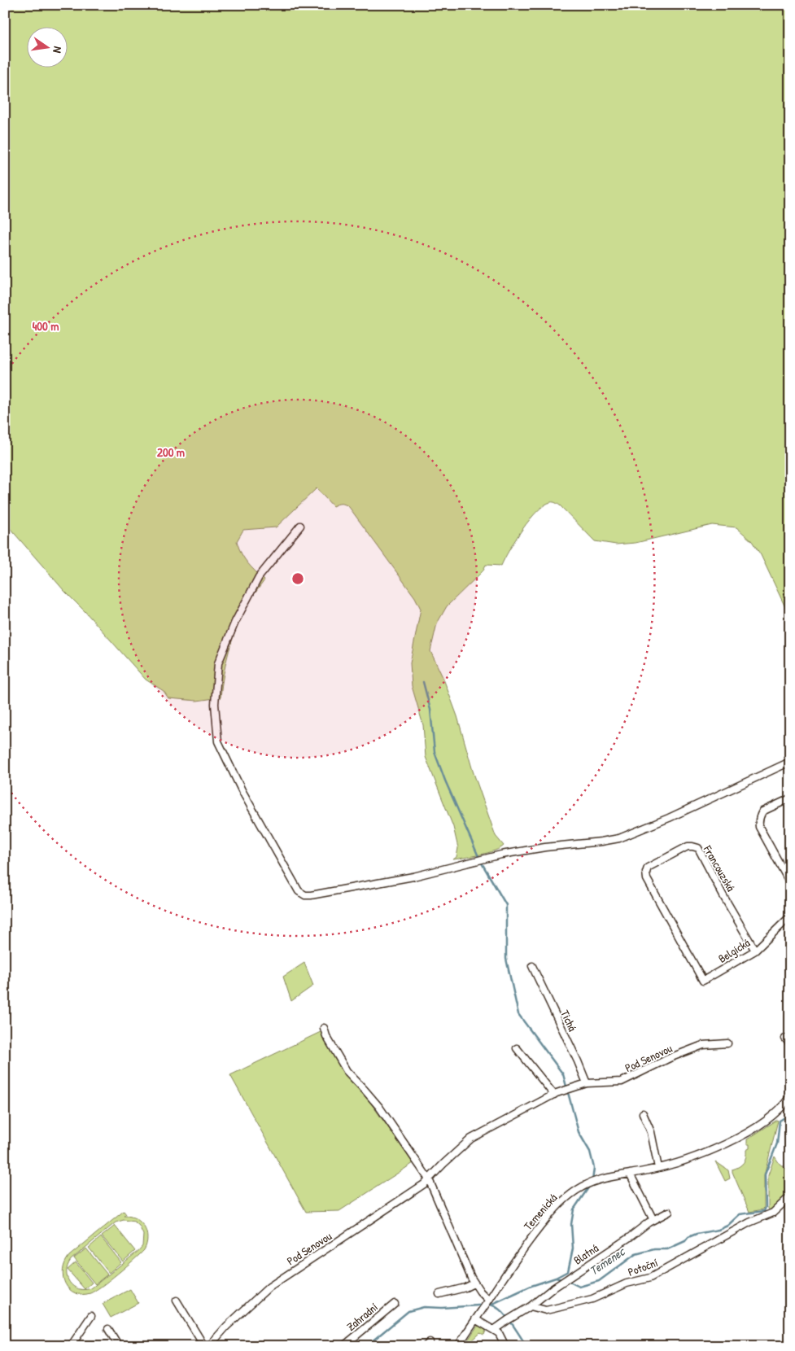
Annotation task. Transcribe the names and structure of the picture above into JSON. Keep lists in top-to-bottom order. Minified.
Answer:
{"streets":{"street":["Francouzská","Belgická","Tichá","Pod Senovou","Temenická","Blatná","Potoční","Zahradní"]},"crossings":[["Francouzská","Belgická"],["Tichá","Pod Senovou"],["Blatná","Potoční"]],"water":["Temenec"],"north":"right","rings":["400 m","200 m"]}
